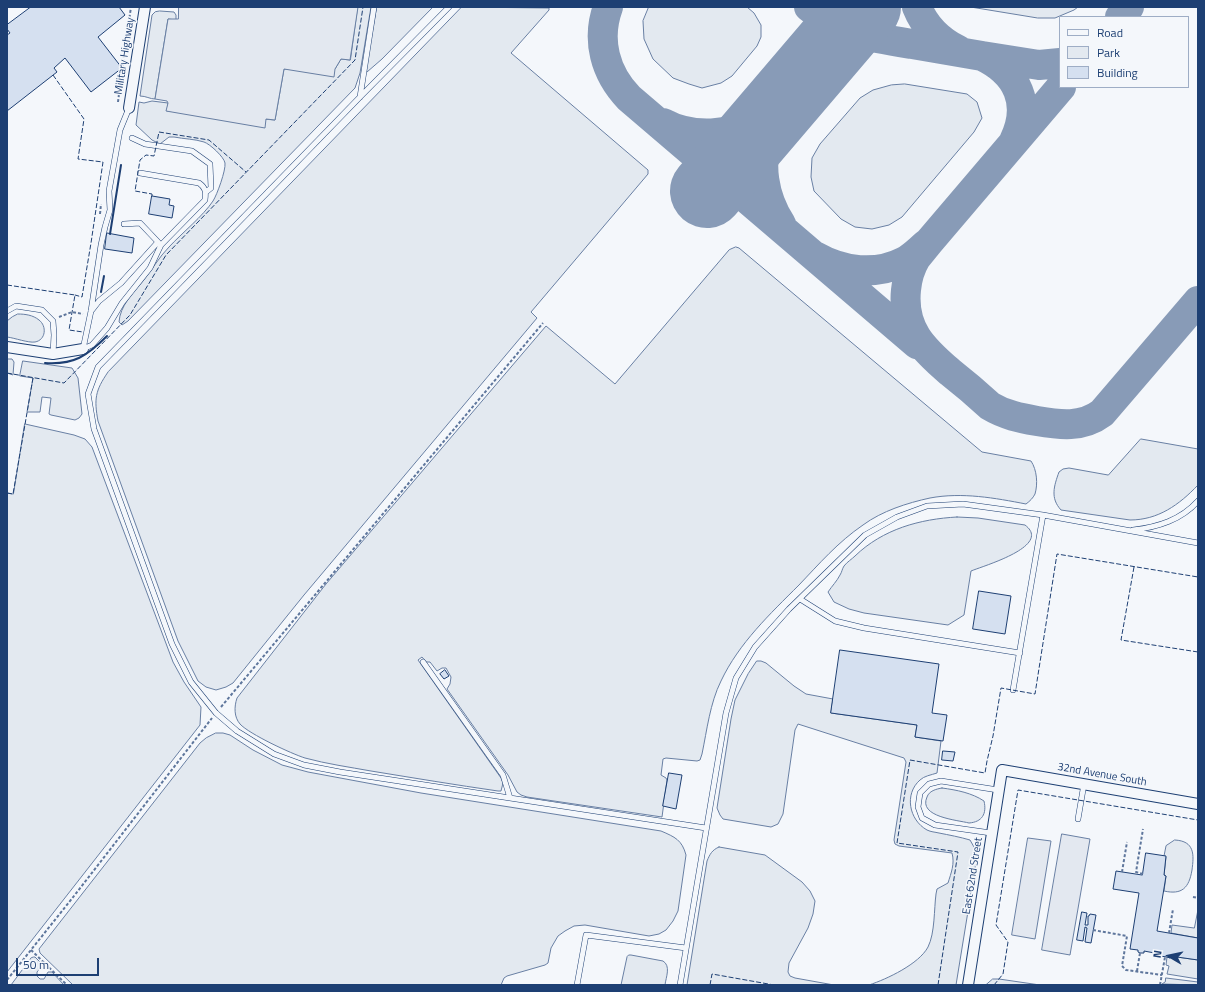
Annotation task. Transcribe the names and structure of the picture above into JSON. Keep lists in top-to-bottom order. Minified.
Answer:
{"streets":{"street":["Military Highway","32nd Avenue South","East 62nd Street"]},"crossings":[["32nd Avenue South","East 62nd Street"]],"legend":["Road","Park","Building"],"scale_bar":"50 m","north":"left"}
